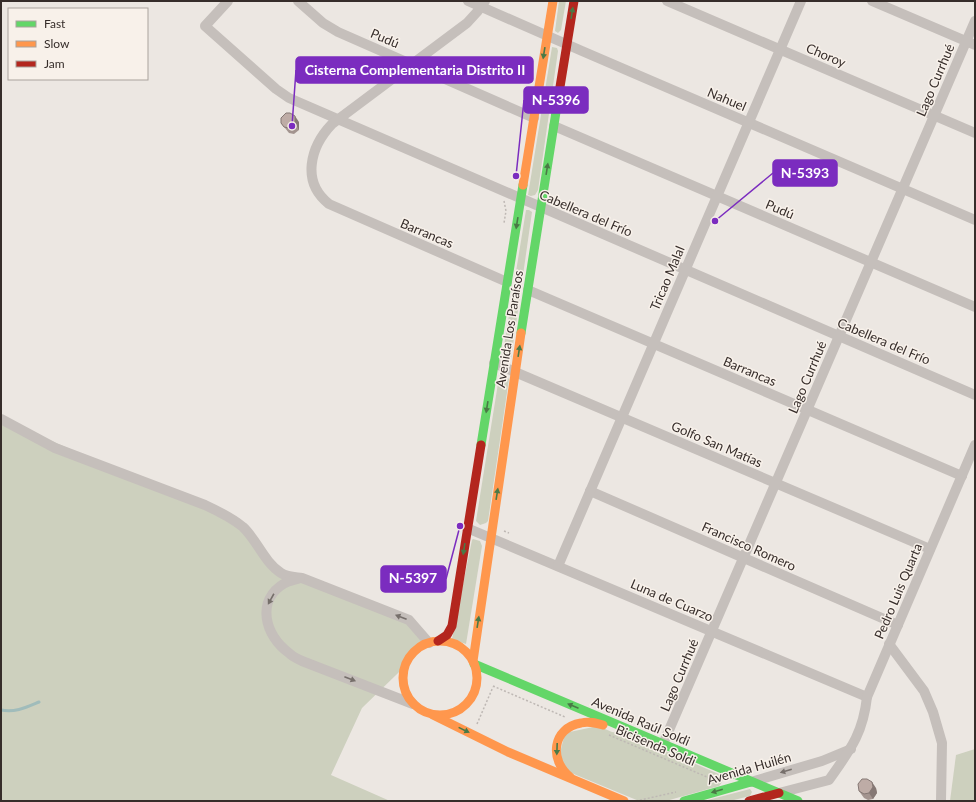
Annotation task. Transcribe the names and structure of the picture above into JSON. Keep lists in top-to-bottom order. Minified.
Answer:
{"streets":{"main road":["Avenida Los Paraísos","Avenida Raúl Soldi","Avenida Huilén"],"street":["Pudú","Choroy","Lago Currhué","Nahuel","Cabellera del Frío","Barrancas","Tricao Malal","Golfo San Matías","Francisco Romero","Pedro Luis Quarta","Luna de Cuarzo"],"path":["Bicisenda Soldi"]},"crossings":[["Pudú","Lago Currhué"],["Pudú","Barrancas"],["Pudú","Tricao Malal"],["Pudú","Avenida Los Paraísos"],["Choroy","Lago Currhué"],["Choroy","Tricao Malal"],["Lago Currhué","Nahuel"],["Lago Currhué","Cabellera del Frío"],["Lago Currhué","Barrancas"],["Lago Currhué","Golfo San Matías"],["Lago Currhué","Francisco Romero"],["Lago Currhué","Luna de Cuarzo"],["Lago Currhué","Avenida Raúl Soldi"],["Nahuel","Barrancas"],["Nahuel","Tricao Malal"],["Nahuel","Avenida Los Paraísos"],["Cabellera del Frío","Barrancas"],["Cabellera del Frío","Tricao Malal"],["Cabellera del Frío","Avenida Los Paraísos"],["Barrancas","Tricao Malal"],["Barrancas","Avenida Los Paraísos"],["Barrancas","Pedro Luis Quarta"],["Tricao Malal","Golfo San Matías"],["Tricao Malal","Francisco Romero"],["Tricao Malal","Luna de Cuarzo"],["Avenida Los Paraísos","Golfo San Matías"],["Avenida Los Paraísos","Luna de Cuarzo"],["Avenida Los Paraísos","Avenida Raúl Soldi"],["Golfo San Matías","Pedro Luis Quarta"],["Francisco Romero","Pedro Luis Quarta"],["Pedro Luis Quarta","Luna de Cuarzo"],["Pedro Luis Quarta","Avenida Raúl Soldi"],["Pedro Luis Quarta","Avenida Huilén"],["Avenida Raúl Soldi","Avenida Huilén"]],"one_way":["Avenida Huilén"],"places":["Cisterna Complementaria Distrito II","N-5396","N-5393","N-5397"],"legend":["Fast","Slow","Jam"]}
